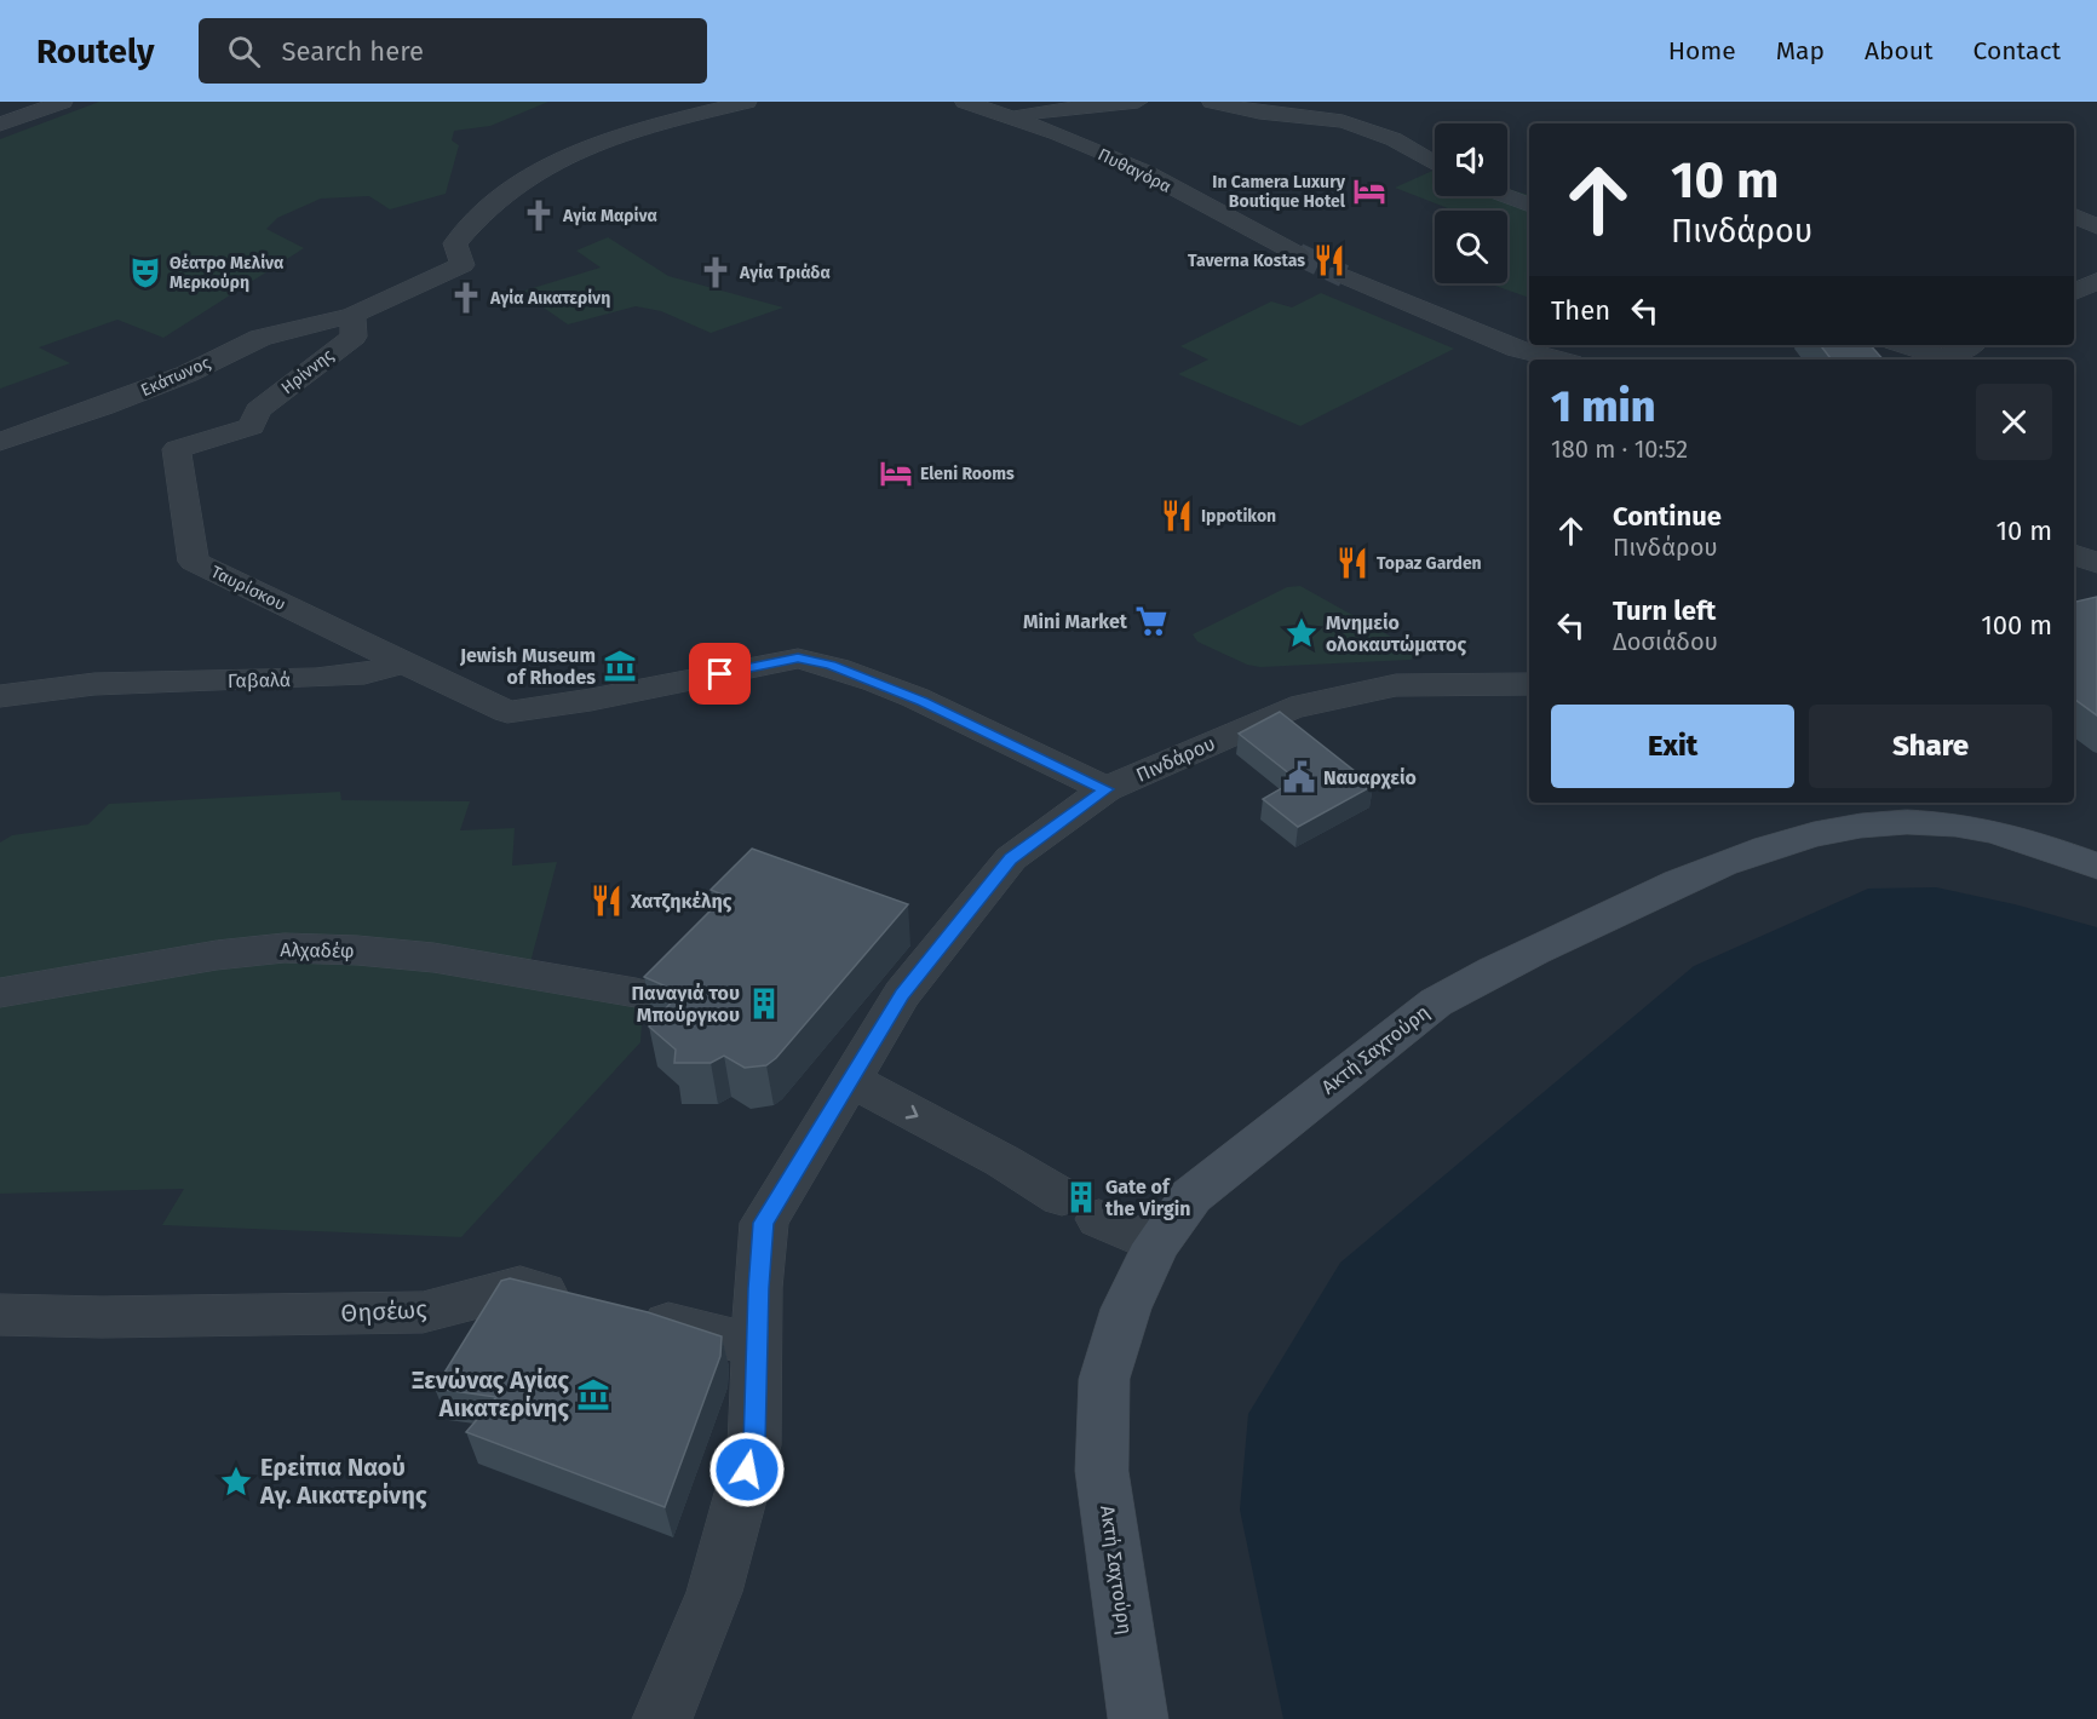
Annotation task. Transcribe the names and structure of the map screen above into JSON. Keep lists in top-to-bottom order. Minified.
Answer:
{"streets":{"main road":["Ακτή Σαχτούρη"],"street":["Πυθαγόρα","Ηρίννης","Εκάτωνος","Ταυρίσκου","Γαβαλά","Πινδάρου","Αλχαδέφ","Θησέως"]},"crossings":[["Ηρίννης","Εκάτωνος"],["Ηρίννης","Ταυρίσκου"],["Ταυρίσκου","Γαβαλά"],["Πινδάρου","Θησέως"]],"places":{"hotel":["In Camera Luxury Boutique Hotel","Eleni Rooms"],"church":["Αγία Μαρίνα","Αγία Τριάδα","Αγία Αικατερίνη"],"restaurant":["Taverna Kostas","Ippotikon","Topaz Garden","Χατζηκέλης"],"theatre":["Θέατρο Μελίνα Μερκούρη"],"supermarket":["Mini Market"],"place":["Μνημείο ολοκαυτώματος","Ερείπια Ναού Αγ. Αικατερίνης"],"museum":["Jewish Museum of Rhodes","Ξενώνας Αγίας Αικατερίνης"],"public building":["Ναυαρχείο"],"building":["Παναγιά του Μπούργκου","Gate of the Virgin"]},"page":{"header":"Routely","search":"Search here","nav":["Home","Map","About","Contact"],"turn":["10 m","Πινδάρου"],"then":"Then","heading":["1 min","180 m · 10:52"],"list":[{"name":"Continue","note":"Πινδάρου","value":"10 m"},{"name":"Turn left","note":"Δοσιάδου","value":"100 m"}],"buttons":["Exit","Share"]}}
